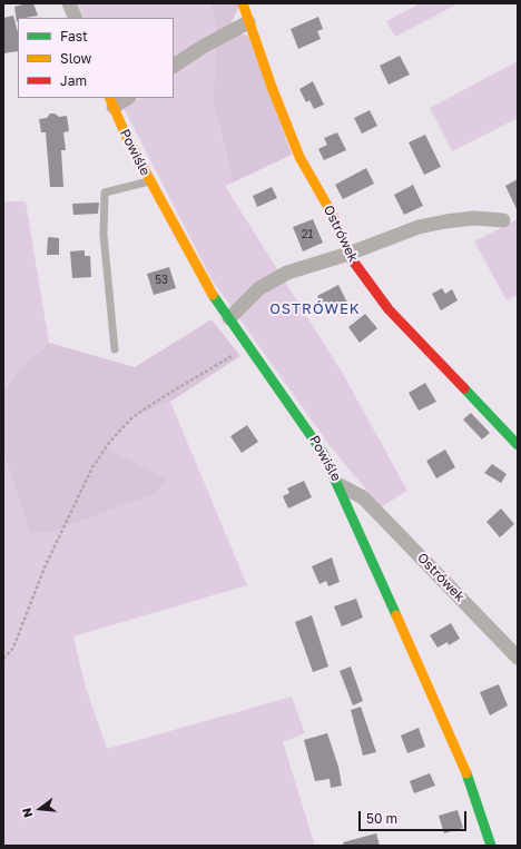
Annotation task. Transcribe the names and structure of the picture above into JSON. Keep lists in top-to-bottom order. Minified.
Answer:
{"streets":{"street":["Powiśle","Ostrówek"]},"crossings":[["Powiśle","Ostrówek"]],"districts":["OSTRÓWEK"],"house_numbers":["21","53"],"legend":["Fast","Slow","Jam"],"scale_bar":"50 m","north":"left"}
